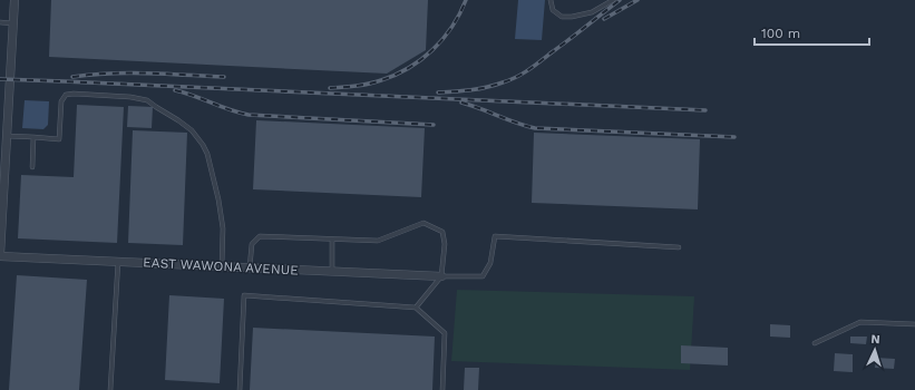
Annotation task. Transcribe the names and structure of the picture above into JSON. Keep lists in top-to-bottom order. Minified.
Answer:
{"streets":{"street":["EAST WAWONA AVENUE"]},"scale_bar":"100 m","north":"top"}
